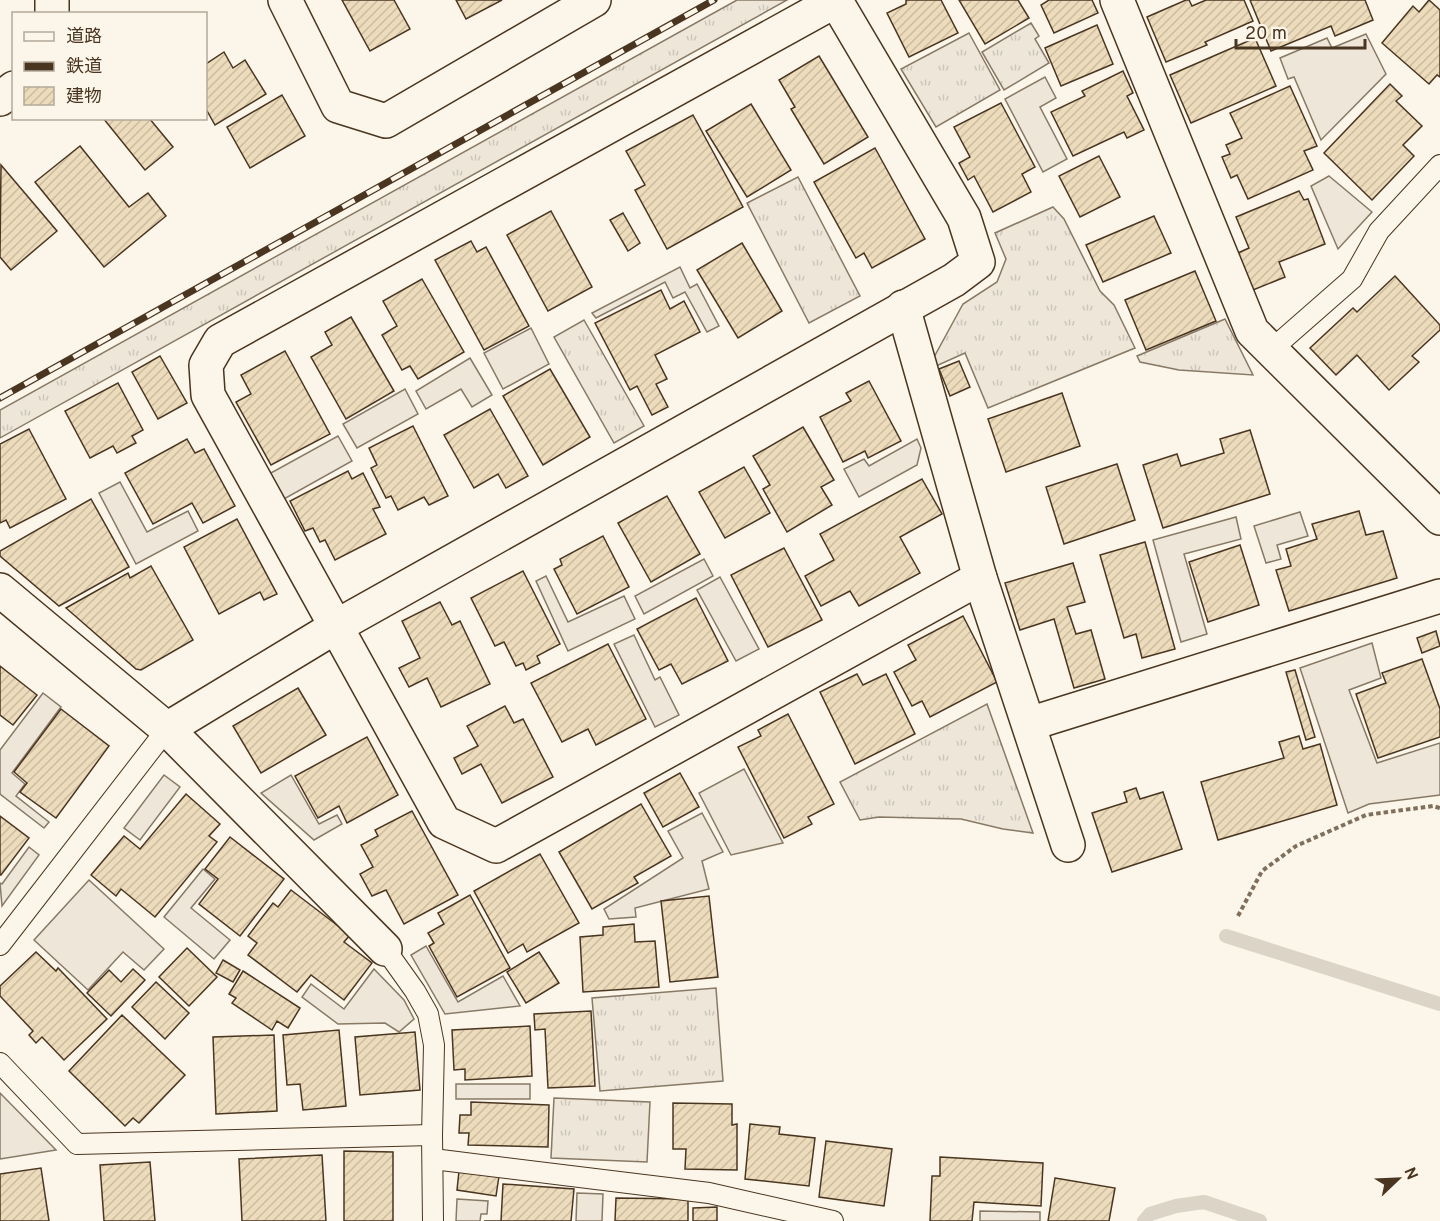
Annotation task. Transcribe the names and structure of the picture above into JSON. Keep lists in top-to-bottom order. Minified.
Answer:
{"legend":["道路","鉄道","建物"],"scale_bar":"20 m","north":"top right"}
